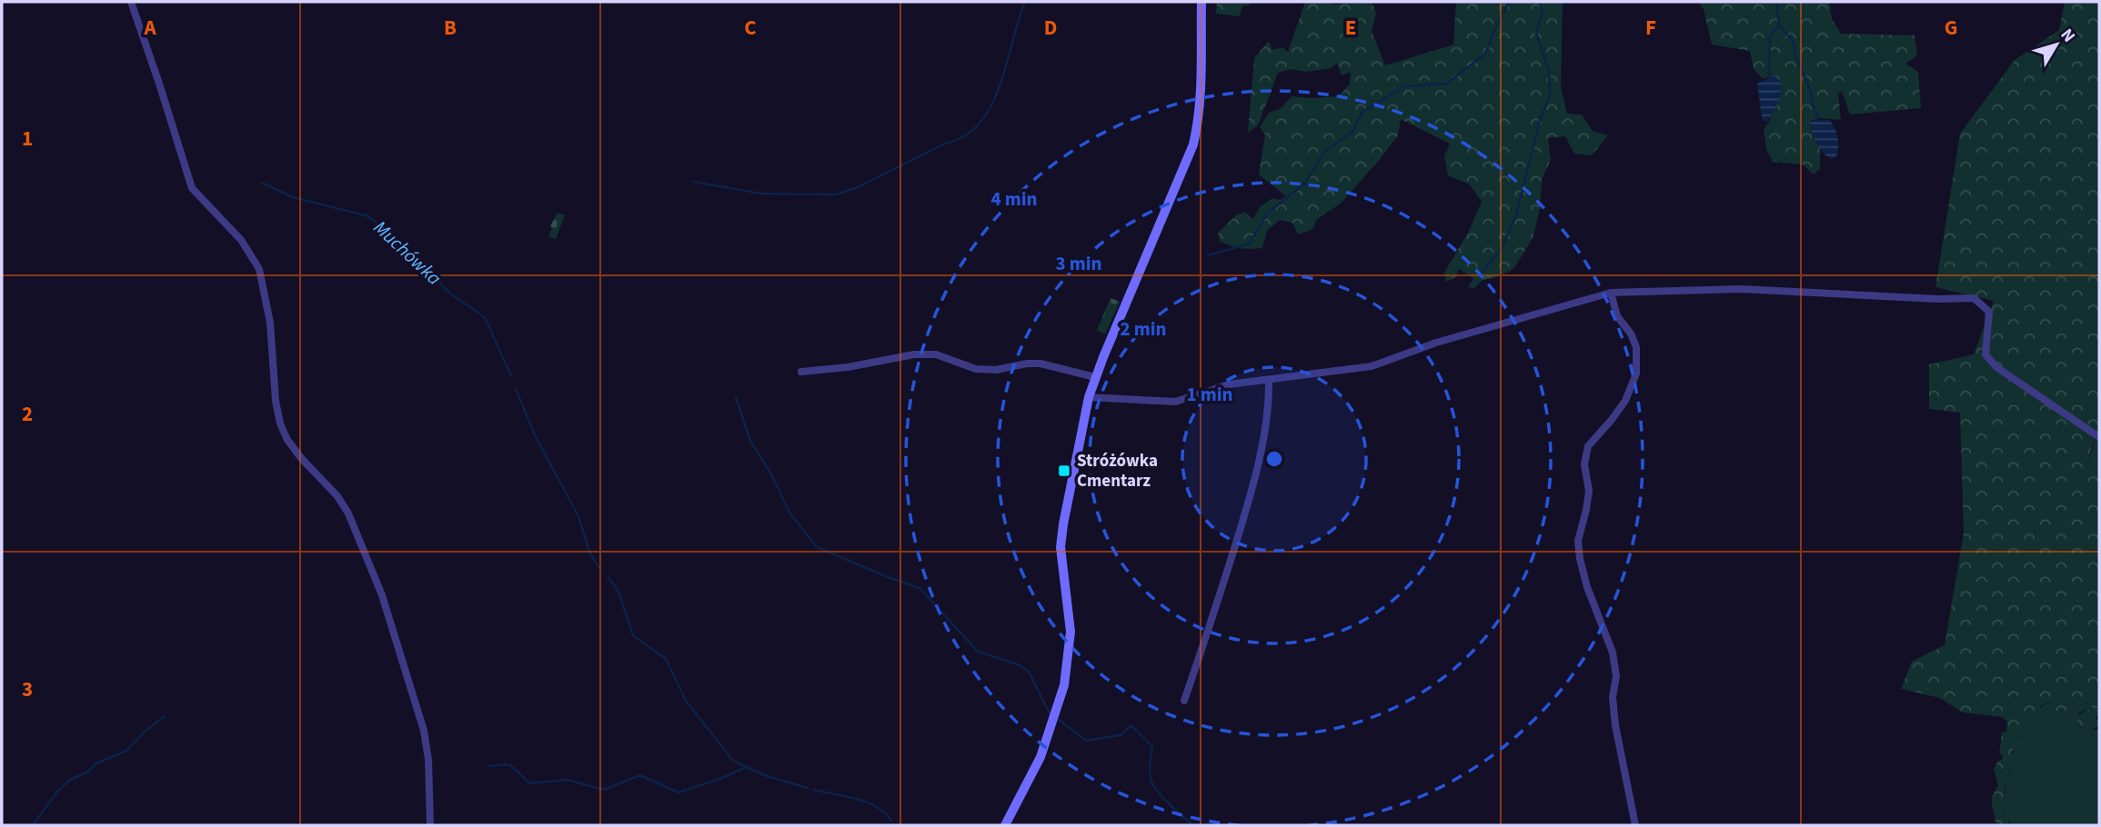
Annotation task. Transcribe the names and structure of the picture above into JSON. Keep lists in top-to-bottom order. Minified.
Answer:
{"water":["Muchówka"],"places":{"transit":["Stróżówka Cmentarz"]},"north":"top right","grid":{"columns":["A","B","C","D","E","F","G"],"rows":["1","2","3"]},"rings":["4 min","3 min","2 min","1 min"]}
